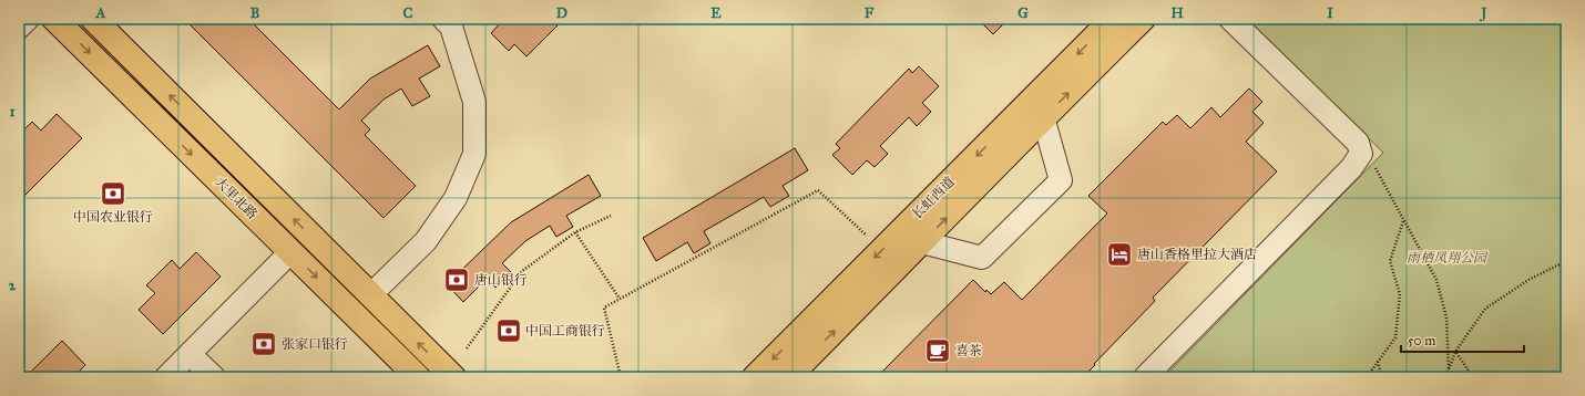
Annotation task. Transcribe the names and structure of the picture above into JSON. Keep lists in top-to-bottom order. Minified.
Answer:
{"streets":{"main road":["大里北路","长虹西道"]},"parks":["雨栖凤翔公园"],"places":{"bank":["中国农业银行","唐山银行","中国工商银行","张家口银行"],"hotel":["唐山香格里拉大酒店"],"cafe":["喜茶"]},"scale_bar":"50 m","grid":{"columns":["A","B","C","D","E","F","G","H","I","J"],"rows":["1","2"]}}
